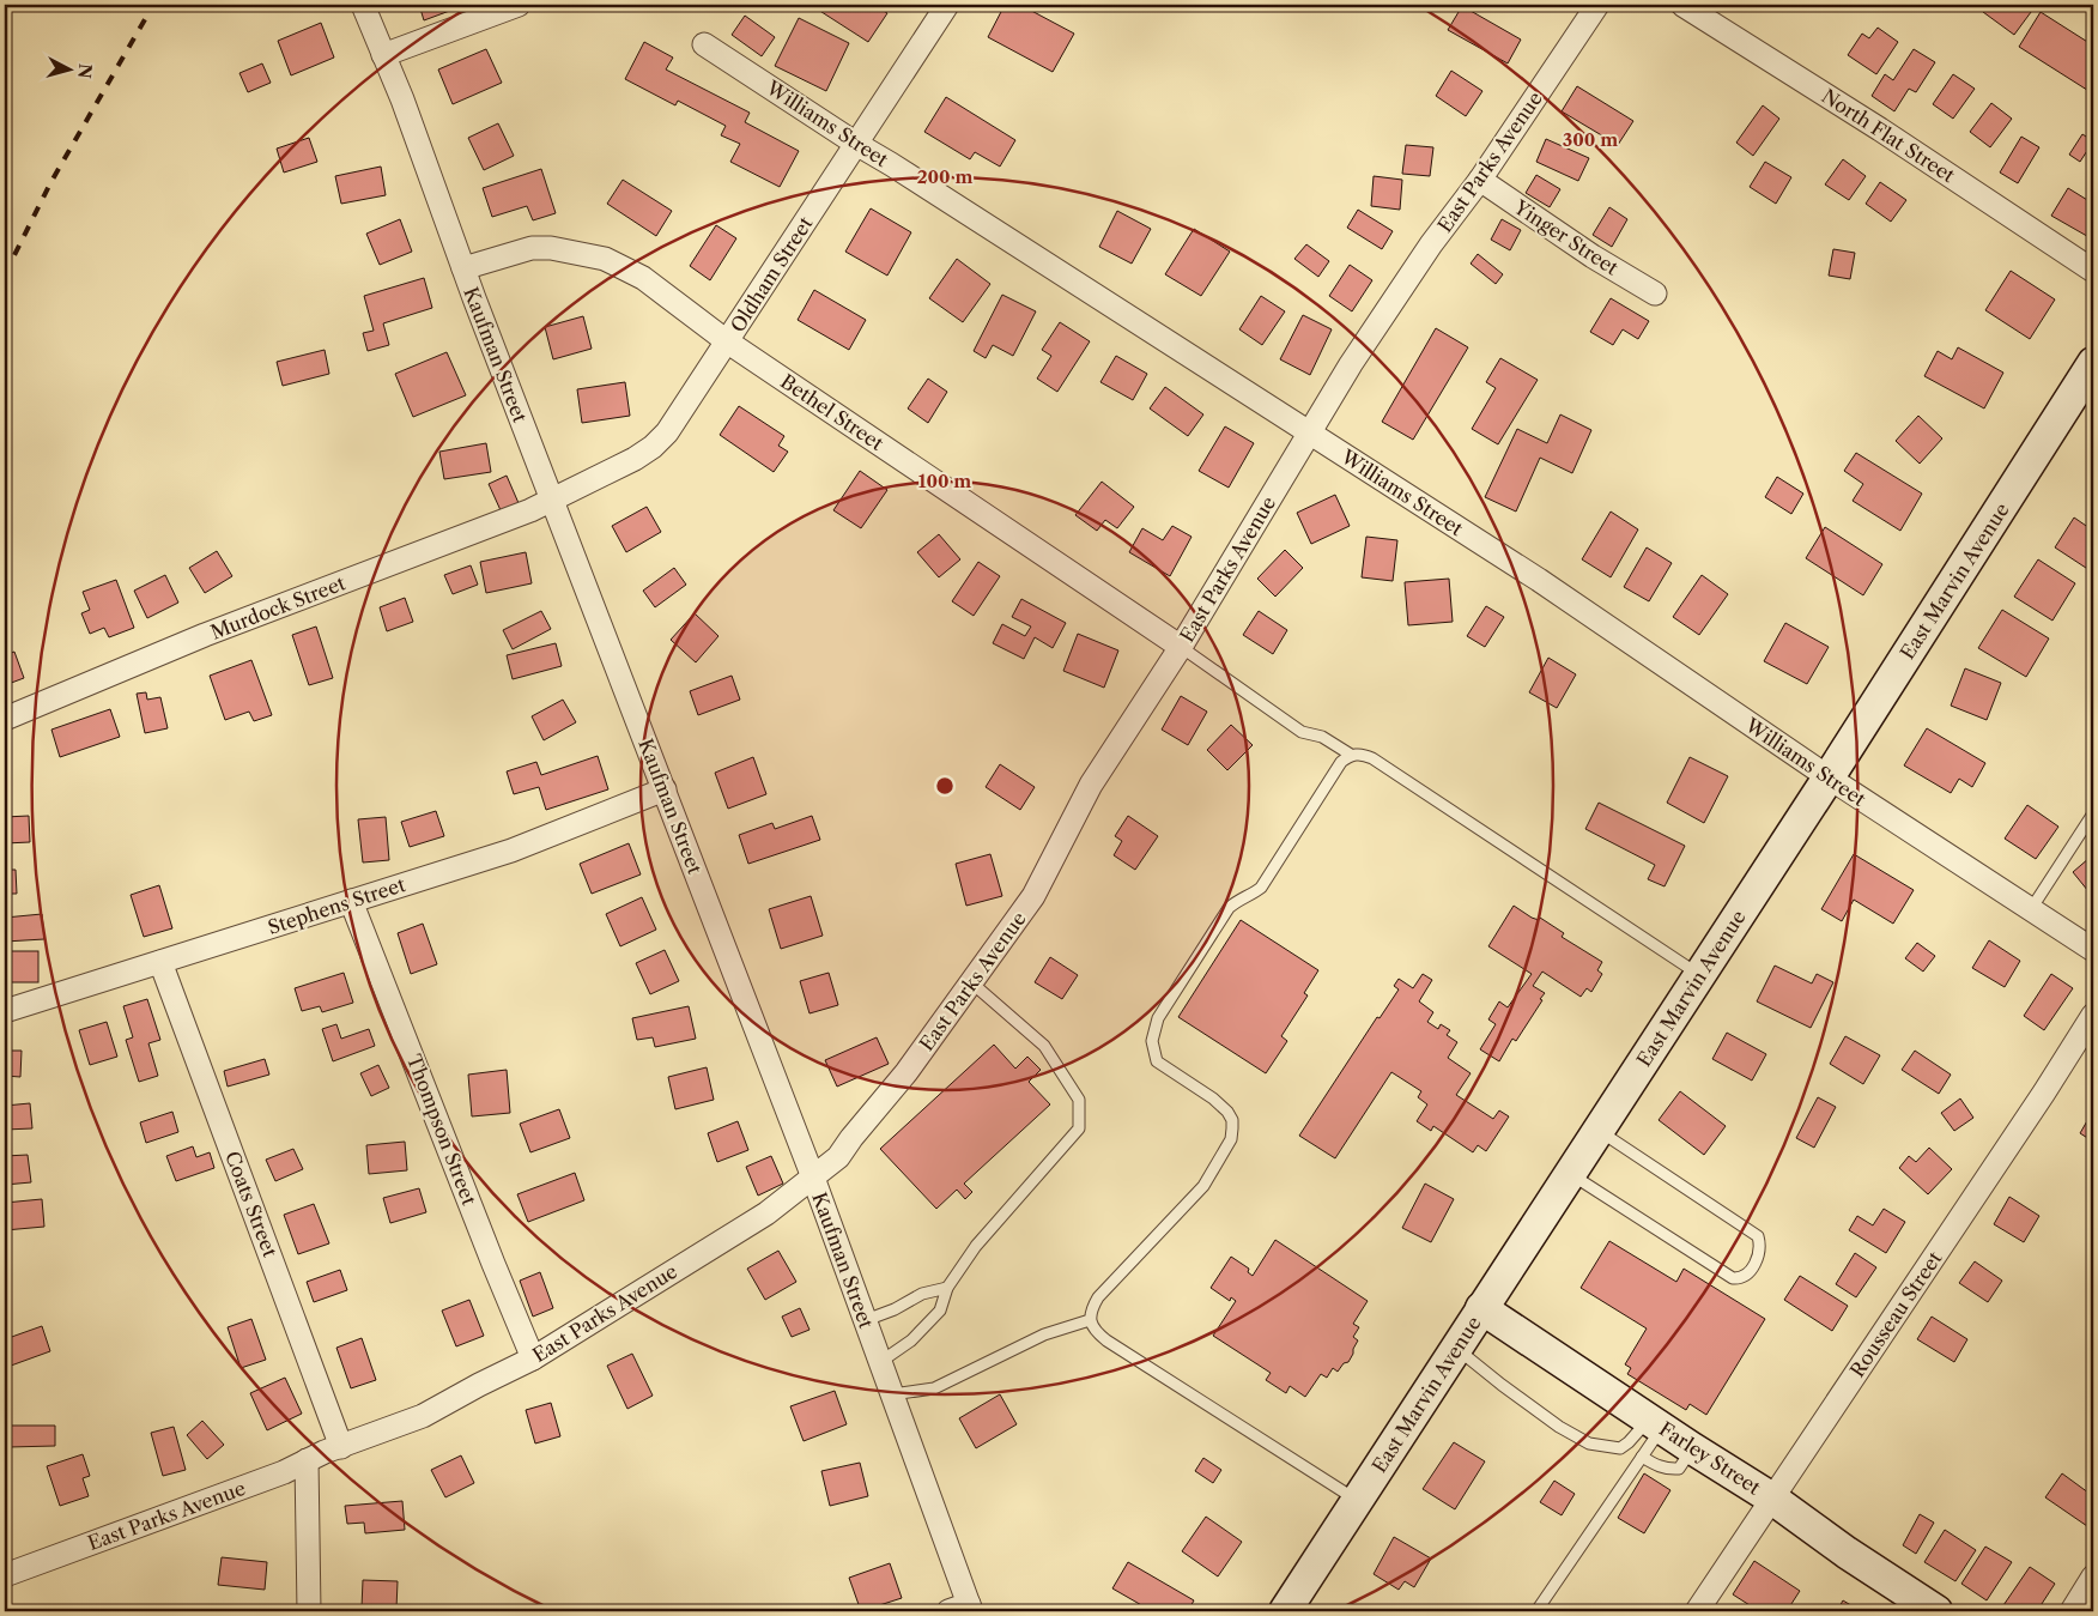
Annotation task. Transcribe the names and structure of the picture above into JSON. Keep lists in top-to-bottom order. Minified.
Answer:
{"streets":{"main road":["East Marvin Avenue","Farley Street"],"street":["Williams Street","North Flat Street","East Parks Avenue","Yinger Street","Oldham Street","Kaufman Street","Bethel Street","Murdock Street","Stephens Street","Thompson Street","Coats Street","Rousseau Street"]},"crossings":[["Williams Street","East Parks Avenue"],["Williams Street","Oldham Street"],["Williams Street","East Marvin Avenue"],["East Parks Avenue","Yinger Street"],["East Parks Avenue","Kaufman Street"],["East Parks Avenue","Bethel Street"],["East Parks Avenue","Thompson Street"],["East Parks Avenue","Coats Street"],["Oldham Street","Kaufman Street"],["Oldham Street","Bethel Street"],["Oldham Street","Murdock Street"],["Kaufman Street","Bethel Street"],["Kaufman Street","Murdock Street"],["Kaufman Street","Stephens Street"],["East Marvin Avenue","Farley Street"],["Stephens Street","Thompson Street"],["Stephens Street","Coats Street"],["Rousseau Street","Farley Street"]],"north":"right","rings":["300 m","200 m","100 m"]}
